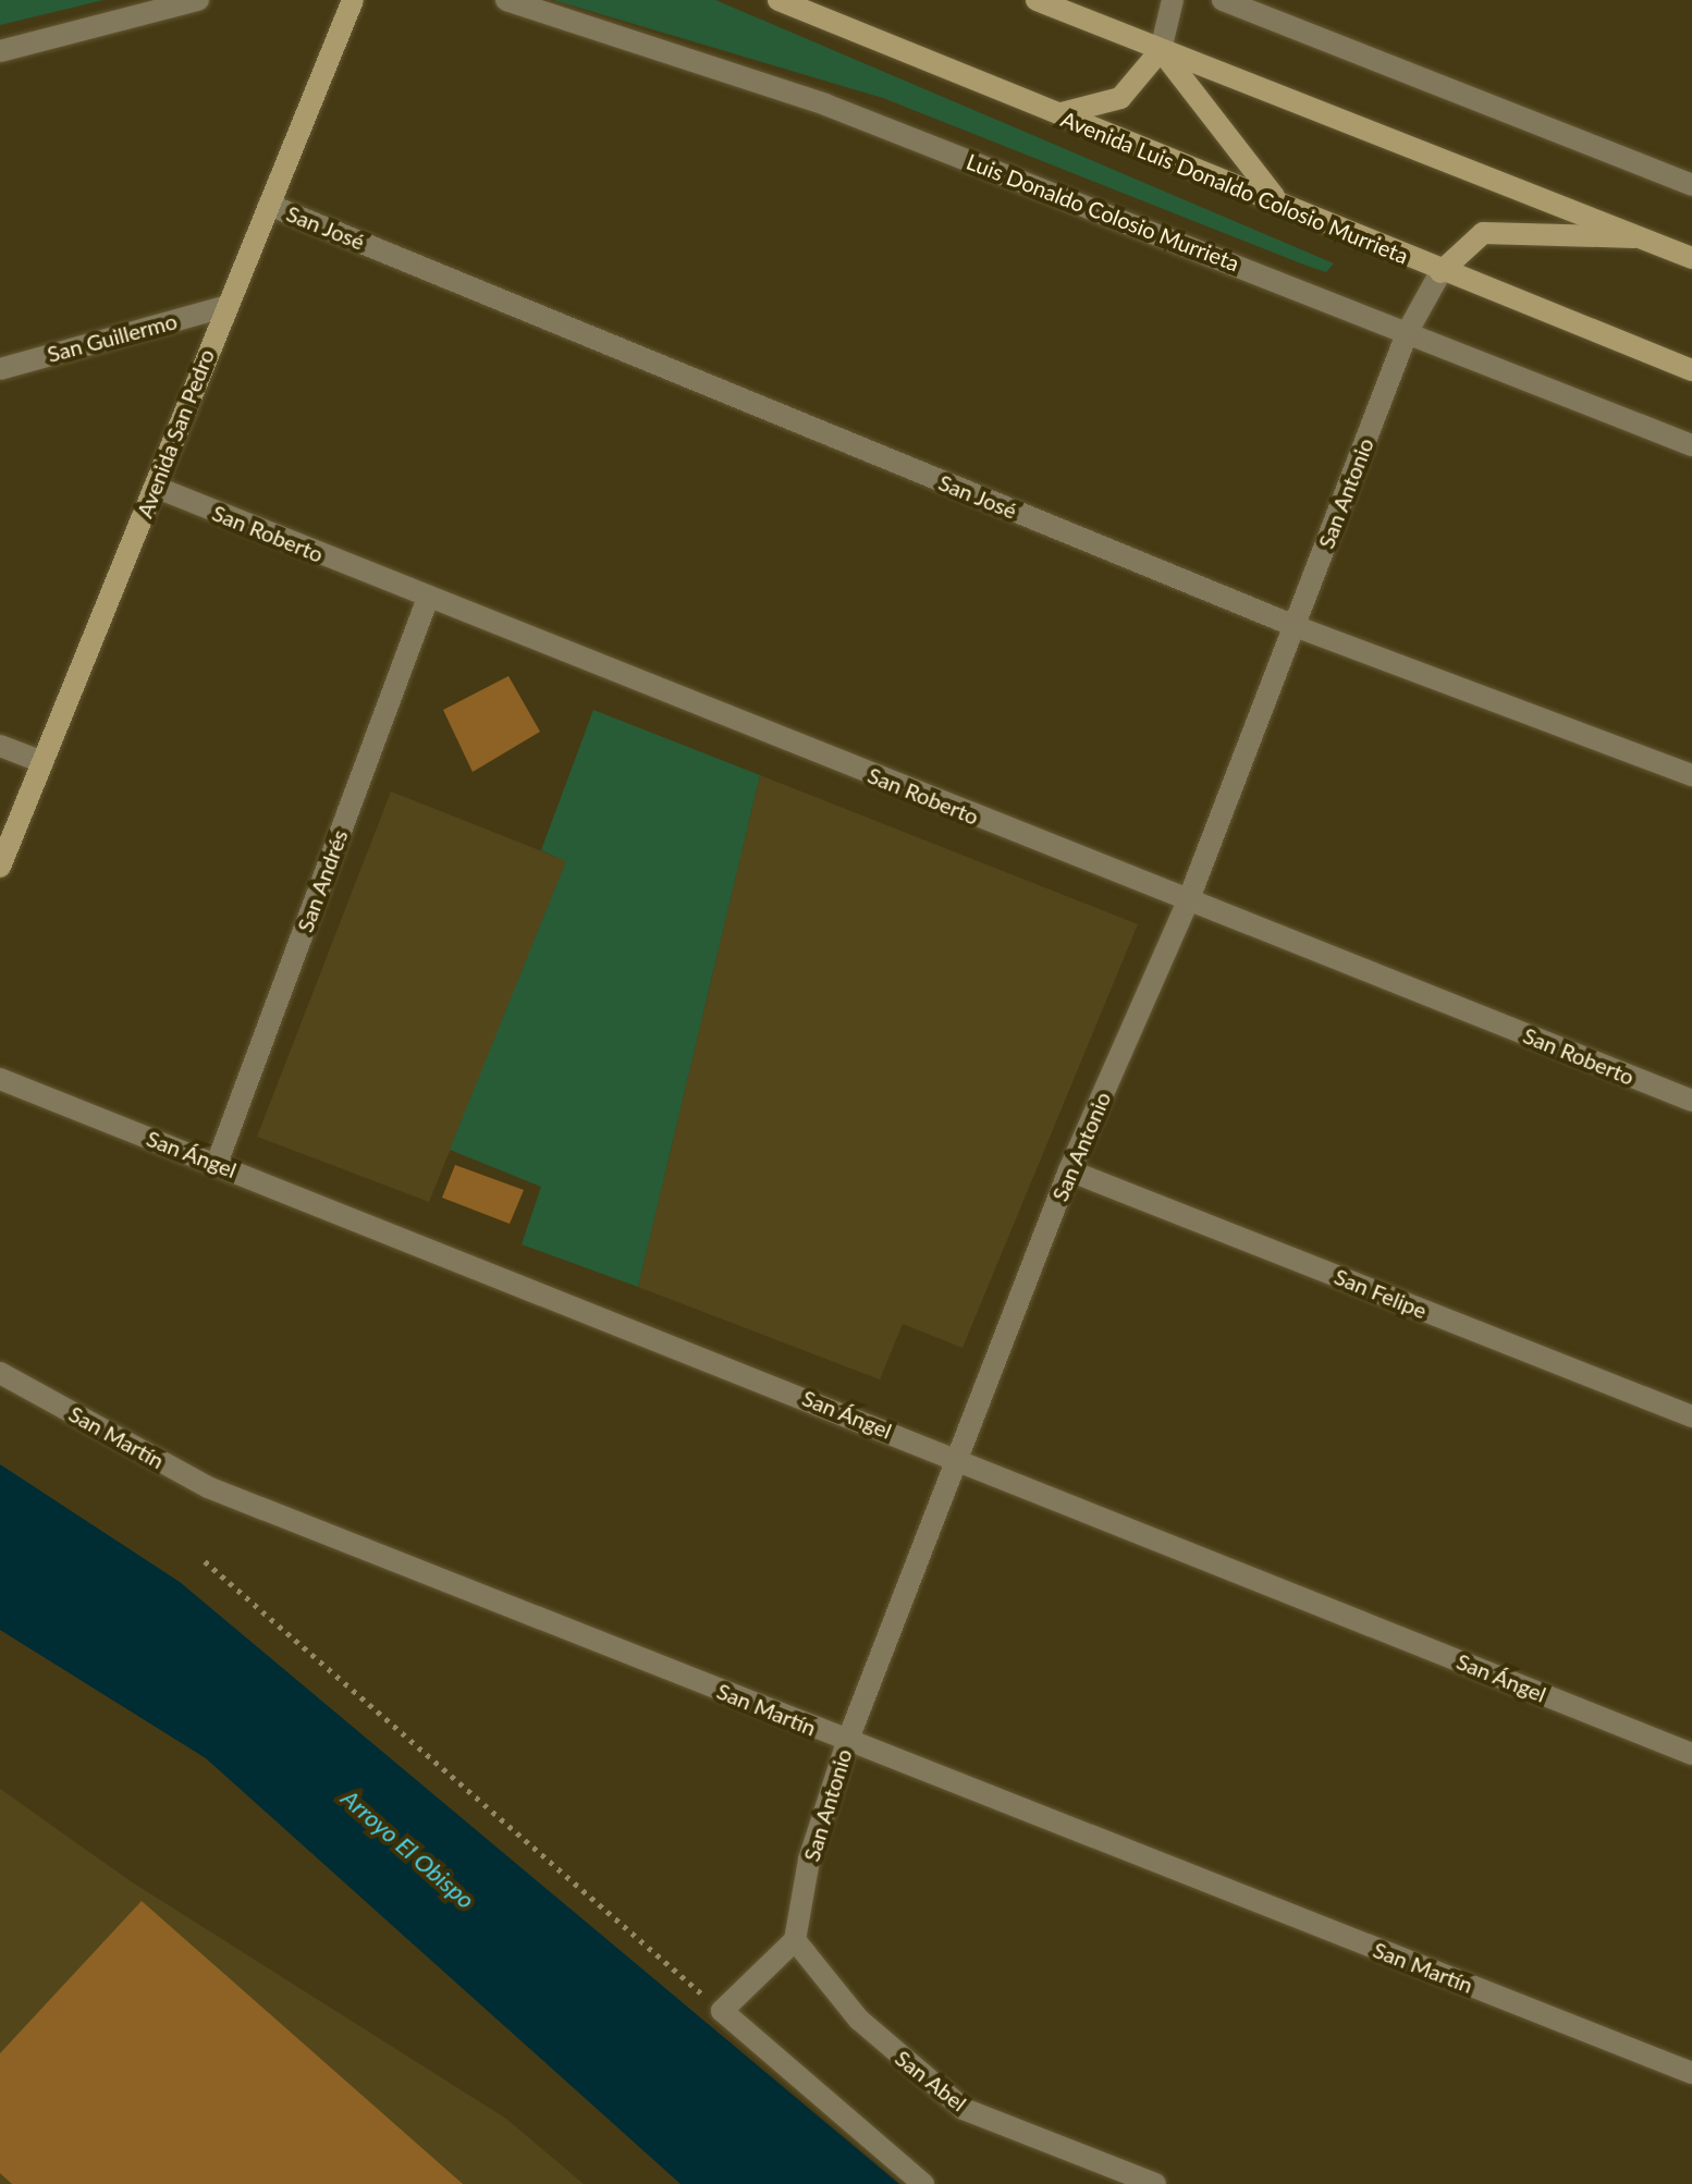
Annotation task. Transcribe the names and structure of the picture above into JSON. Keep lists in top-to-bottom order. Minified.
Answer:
{"streets":{"main road":["Avenida Luis Donaldo Colosio Murrieta","Avenida San Pedro"],"street":["Luis Donaldo Colosio Murrieta","San José","San Guillermo","San Antonio","San Roberto","San Andrés","San Ángel","San Felipe","San Martín","San Abel"]},"crossings":[["Avenida Luis Donaldo Colosio Murrieta","San Antonio"],["Luis Donaldo Colosio Murrieta","San Antonio"],["San José","Avenida San Pedro"],["San José","San Antonio"],["San Guillermo","Avenida San Pedro"],["Avenida San Pedro","San Roberto"],["San Antonio","San Roberto"],["San Antonio","San Ángel"],["San Antonio","San Felipe"],["San Antonio","San Martín"],["San Antonio","San Abel"],["San Roberto","San Andrés"],["San Andrés","San Ángel"]],"water":["Arroyo El Obispo"]}
